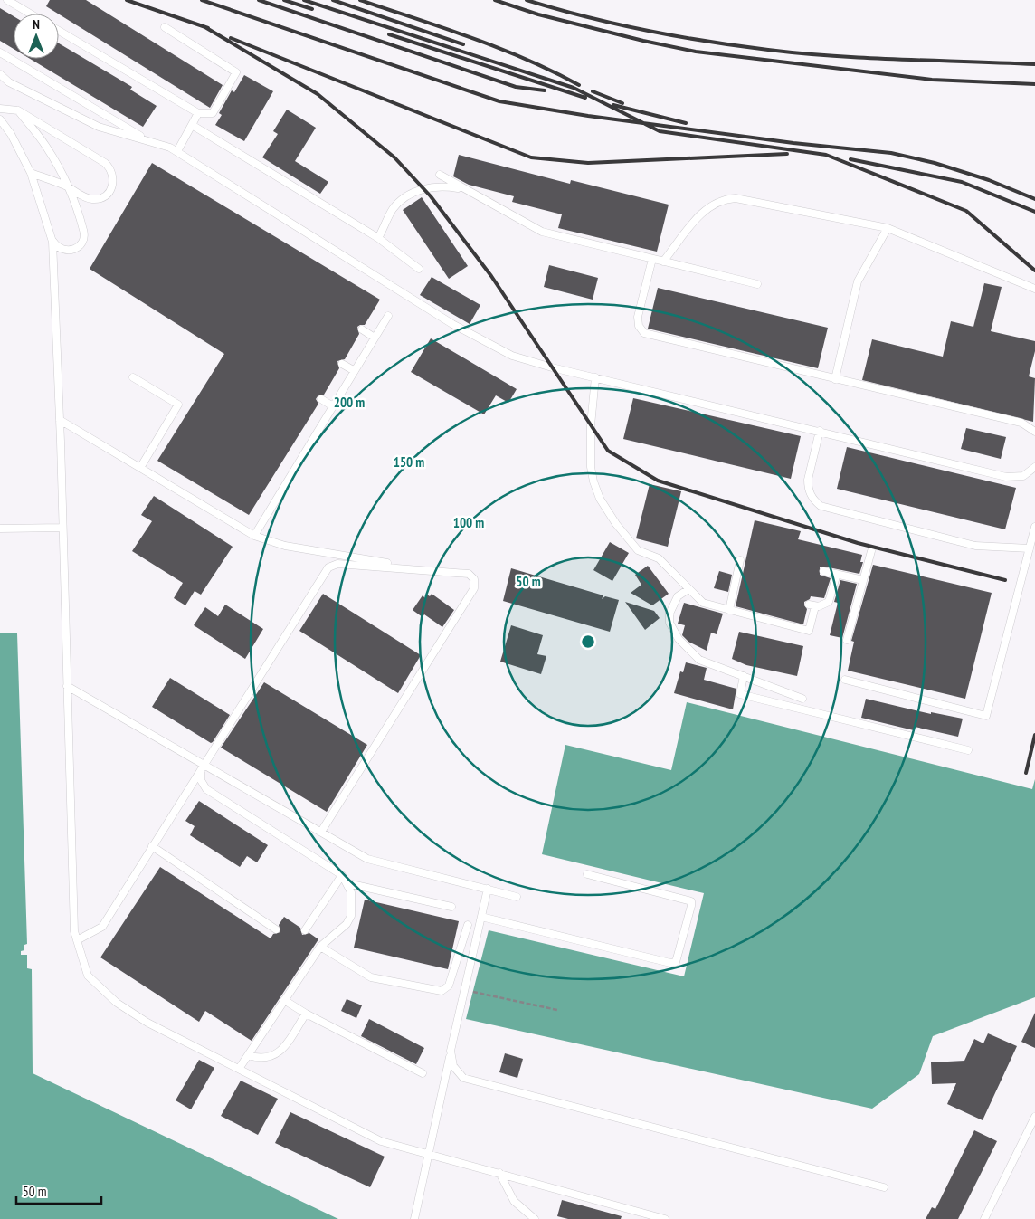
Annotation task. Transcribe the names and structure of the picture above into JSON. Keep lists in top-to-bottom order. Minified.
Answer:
{"scale_bar":"50 m","north":"top","rings":["200 m","150 m","100 m","50 m"]}
